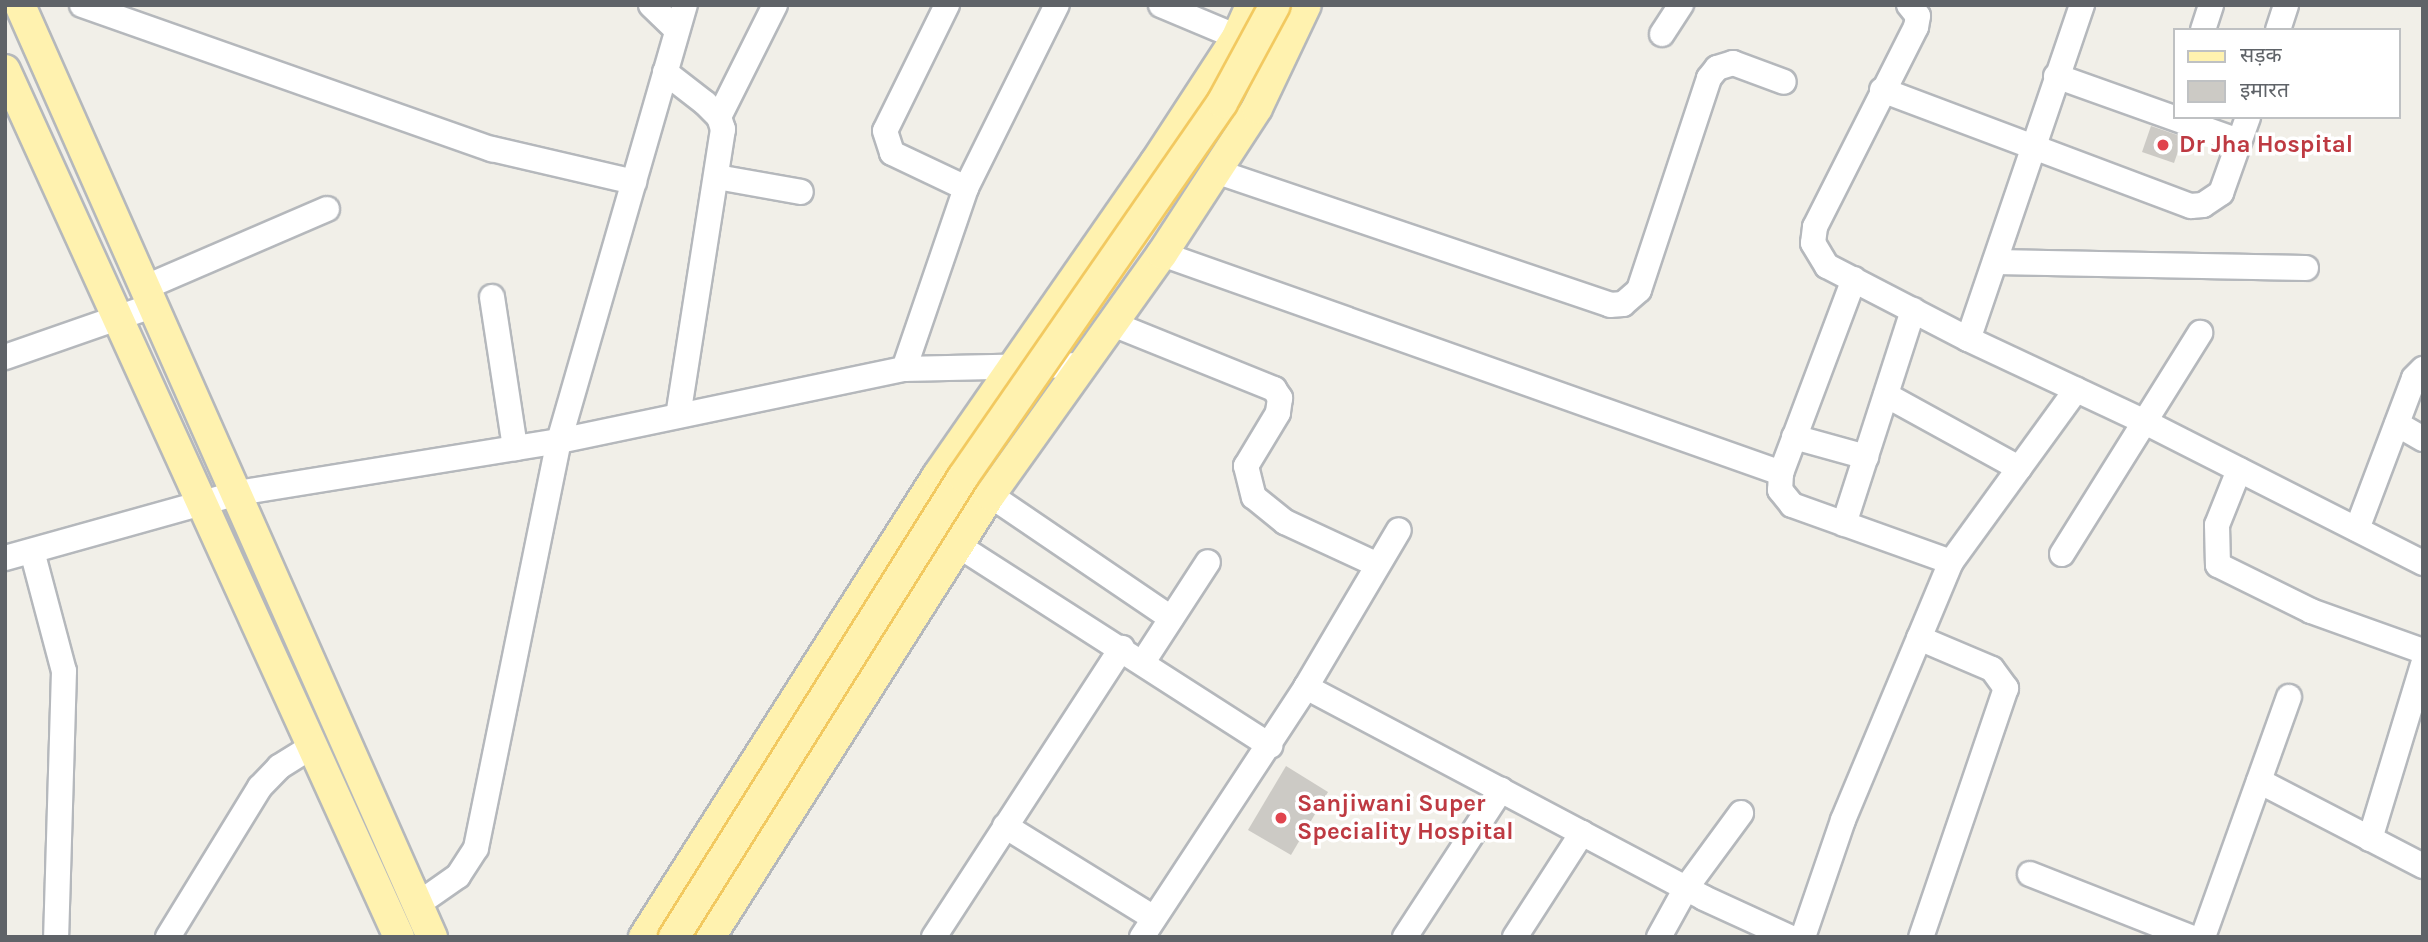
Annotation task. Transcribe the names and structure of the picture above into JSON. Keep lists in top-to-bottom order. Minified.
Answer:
{"places":["Dr Jha Hospital","Sanjiwani Super Speciality Hospital"],"legend":["सड़क","इमारत"]}
